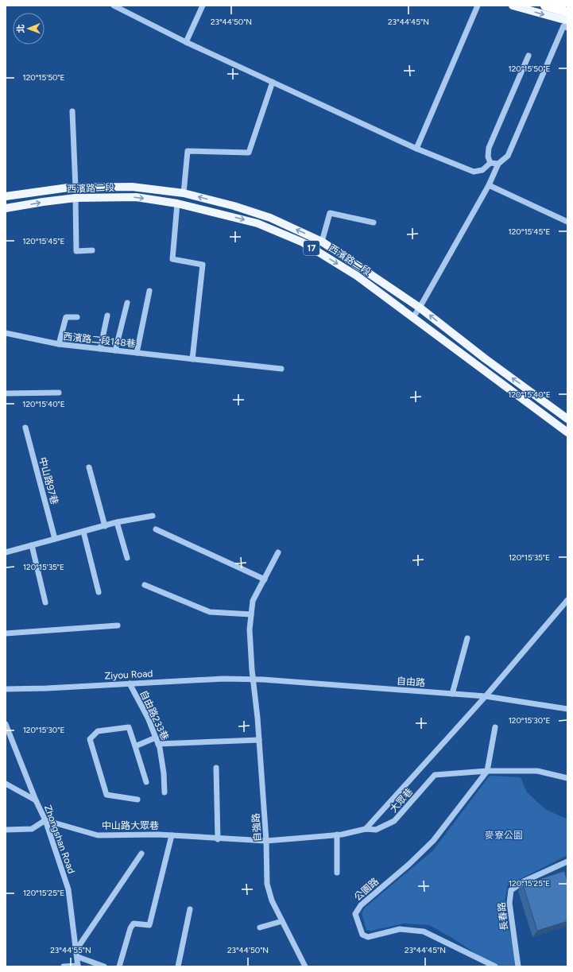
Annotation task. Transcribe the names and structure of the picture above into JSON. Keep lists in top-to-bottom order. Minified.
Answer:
{"streets":{"main road":["西濱路二段","17"],"street":["西濱路二段148巷","中山路97巷","Ziyou Road","自由路","自由路233巷","大眾巷","中山路大眾巷","自強路","Zhongshan Road","公園路","長春路"]},"crossings":[["Ziyou Road","自由路"],["Ziyou Road","自由路233巷"],["Ziyou Road","自強路"],["自由路","自強路"],["大眾巷","中山路大眾巷"],["大眾巷","自強路"],["大眾巷","公園路"],["中山路大眾巷","自強路"],["中山路大眾巷","Zhongshan Road"]],"parks":["麥寮公園"],"north":"left","coordinates":["23°44'50\"N","23°44'45\"N","120°15'50\"E","120°15'45\"E","120°15'40\"E","120°15'35\"E","120°15'30\"E","120°15'25\"E","23°44'55\"N"]}
